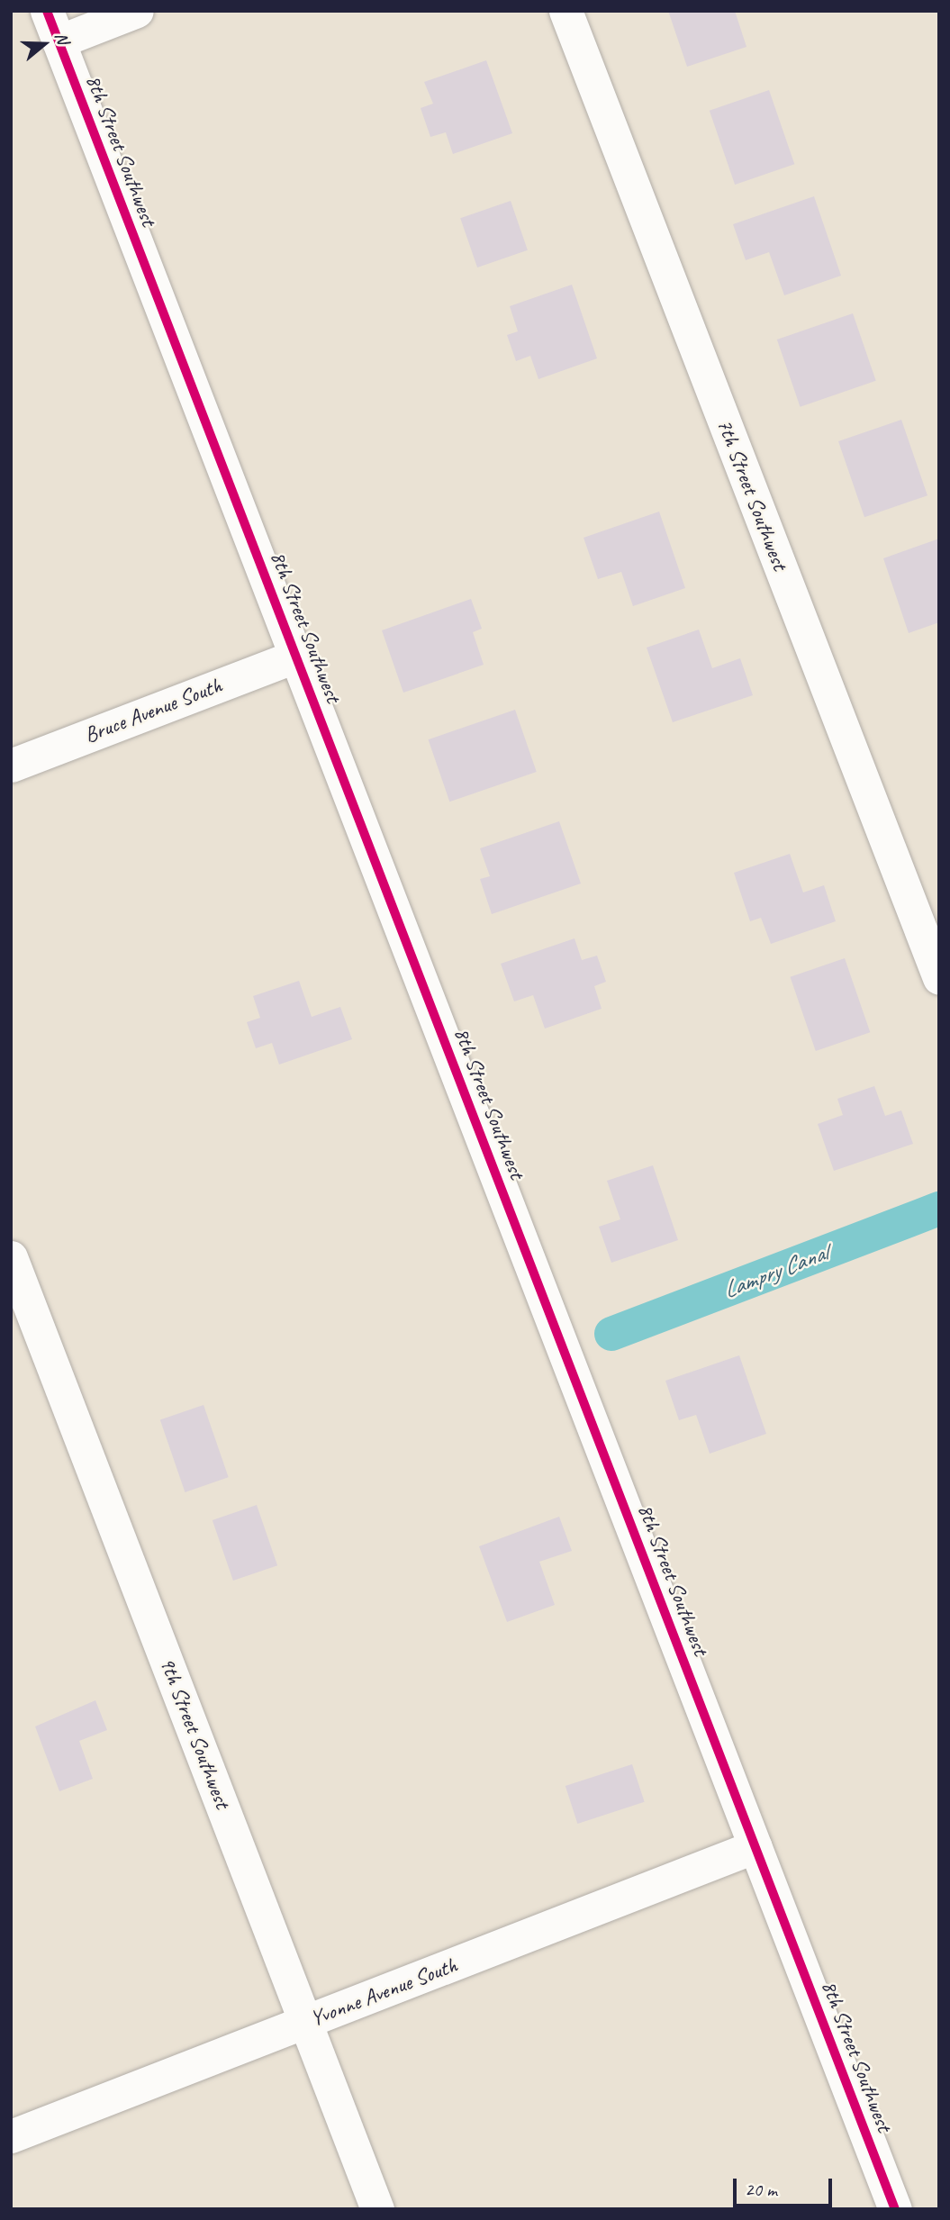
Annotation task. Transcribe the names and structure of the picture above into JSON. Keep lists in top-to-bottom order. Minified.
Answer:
{"streets":{"street":["8th Street Southwest","7th Street Southwest","Bruce Avenue South","9th Street Southwest","Yvonne Avenue South"]},"crossings":[["8th Street Southwest","Bruce Avenue South"],["8th Street Southwest","Yvonne Avenue South"],["9th Street Southwest","Yvonne Avenue South"]],"water":["Lampry Canal"],"scale_bar":"20 m","north":"right"}
